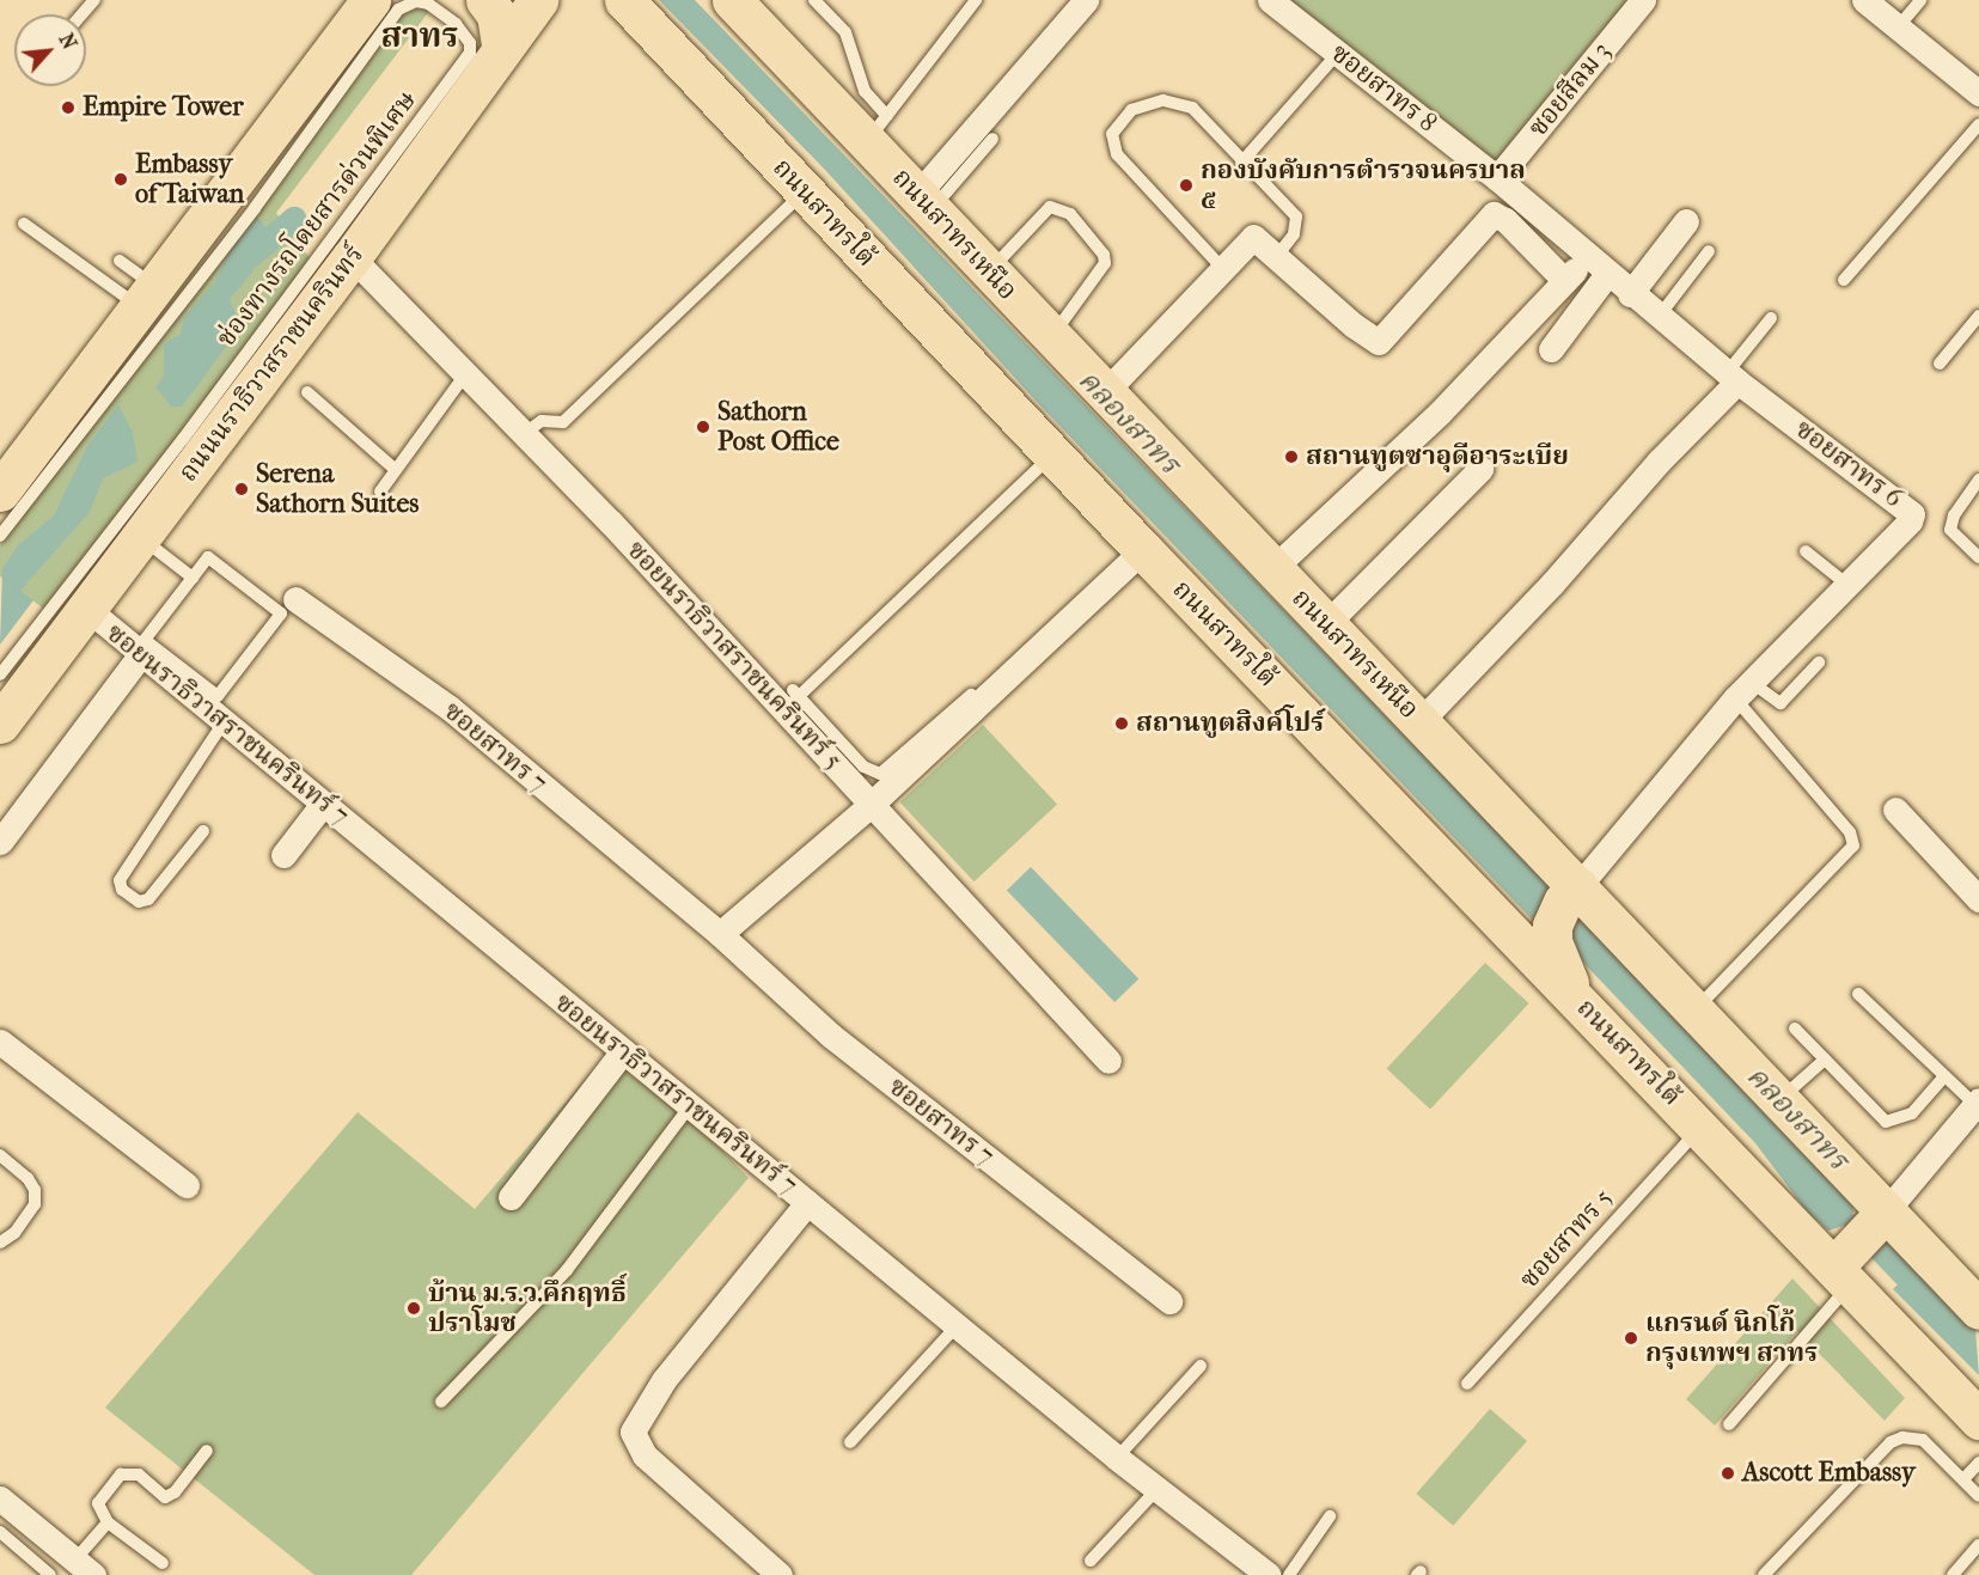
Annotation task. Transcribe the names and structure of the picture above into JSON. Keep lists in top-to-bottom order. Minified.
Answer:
{"streets":{"main road":["ถนนสาทรใต้","ถนนสาทรเหนือ","ถนนนราธิวาสราชนครินทร์"],"street":["ซอยสาทร 8","ซอยสีลม 3","ซอยสาทร 6","ซอยนราธิวาสราชนครินทร์ 5","ซอยนราธิวาสราชนครินทร์ 7","ซอยสาทร 7"],"lane":["ช่องทางรถโดยสารด่วนพิเศษ","ซอยสาทร 5"]},"crossings":[["ซอยสาทร 8","ซอยสีลม 3"],["ซอยสาทร 8","ซอยสาทร 6"],["ซอยสีลม 3","ซอยสาทร 6"],["ถนนสาทรใต้","ถนนสาทรเหนือ"],["ถนนสาทรใต้","ซอยสาทร 5"],["ถนนสาทรเหนือ","ซอยสาทร 6"],["ถนนนราธิวาสราชนครินทร์","ซอยนราธิวาสราชนครินทร์ 5"],["ถนนนราธิวาสราชนครินทร์","ซอยนราธิวาสราชนครินทร์ 7"]],"districts":["สาทร"],"water":["คลองสาทร"],"places":["Empire Tower","Embassy of Taiwan","กองบังคับการตำรวจนครบาล ๕","Sathorn Post Office","สถานทูตซาอุดีอาระเบีย","Serena Sathorn Suites","สถานทูตสิงค์โปร์","บ้าน ม.ร.ว.คึกฤทธิ์ ปราโมช","แกรนด์ นิกโก้ กรุงเทพฯ สาทร","Ascott Embassy"],"north":"top right"}
